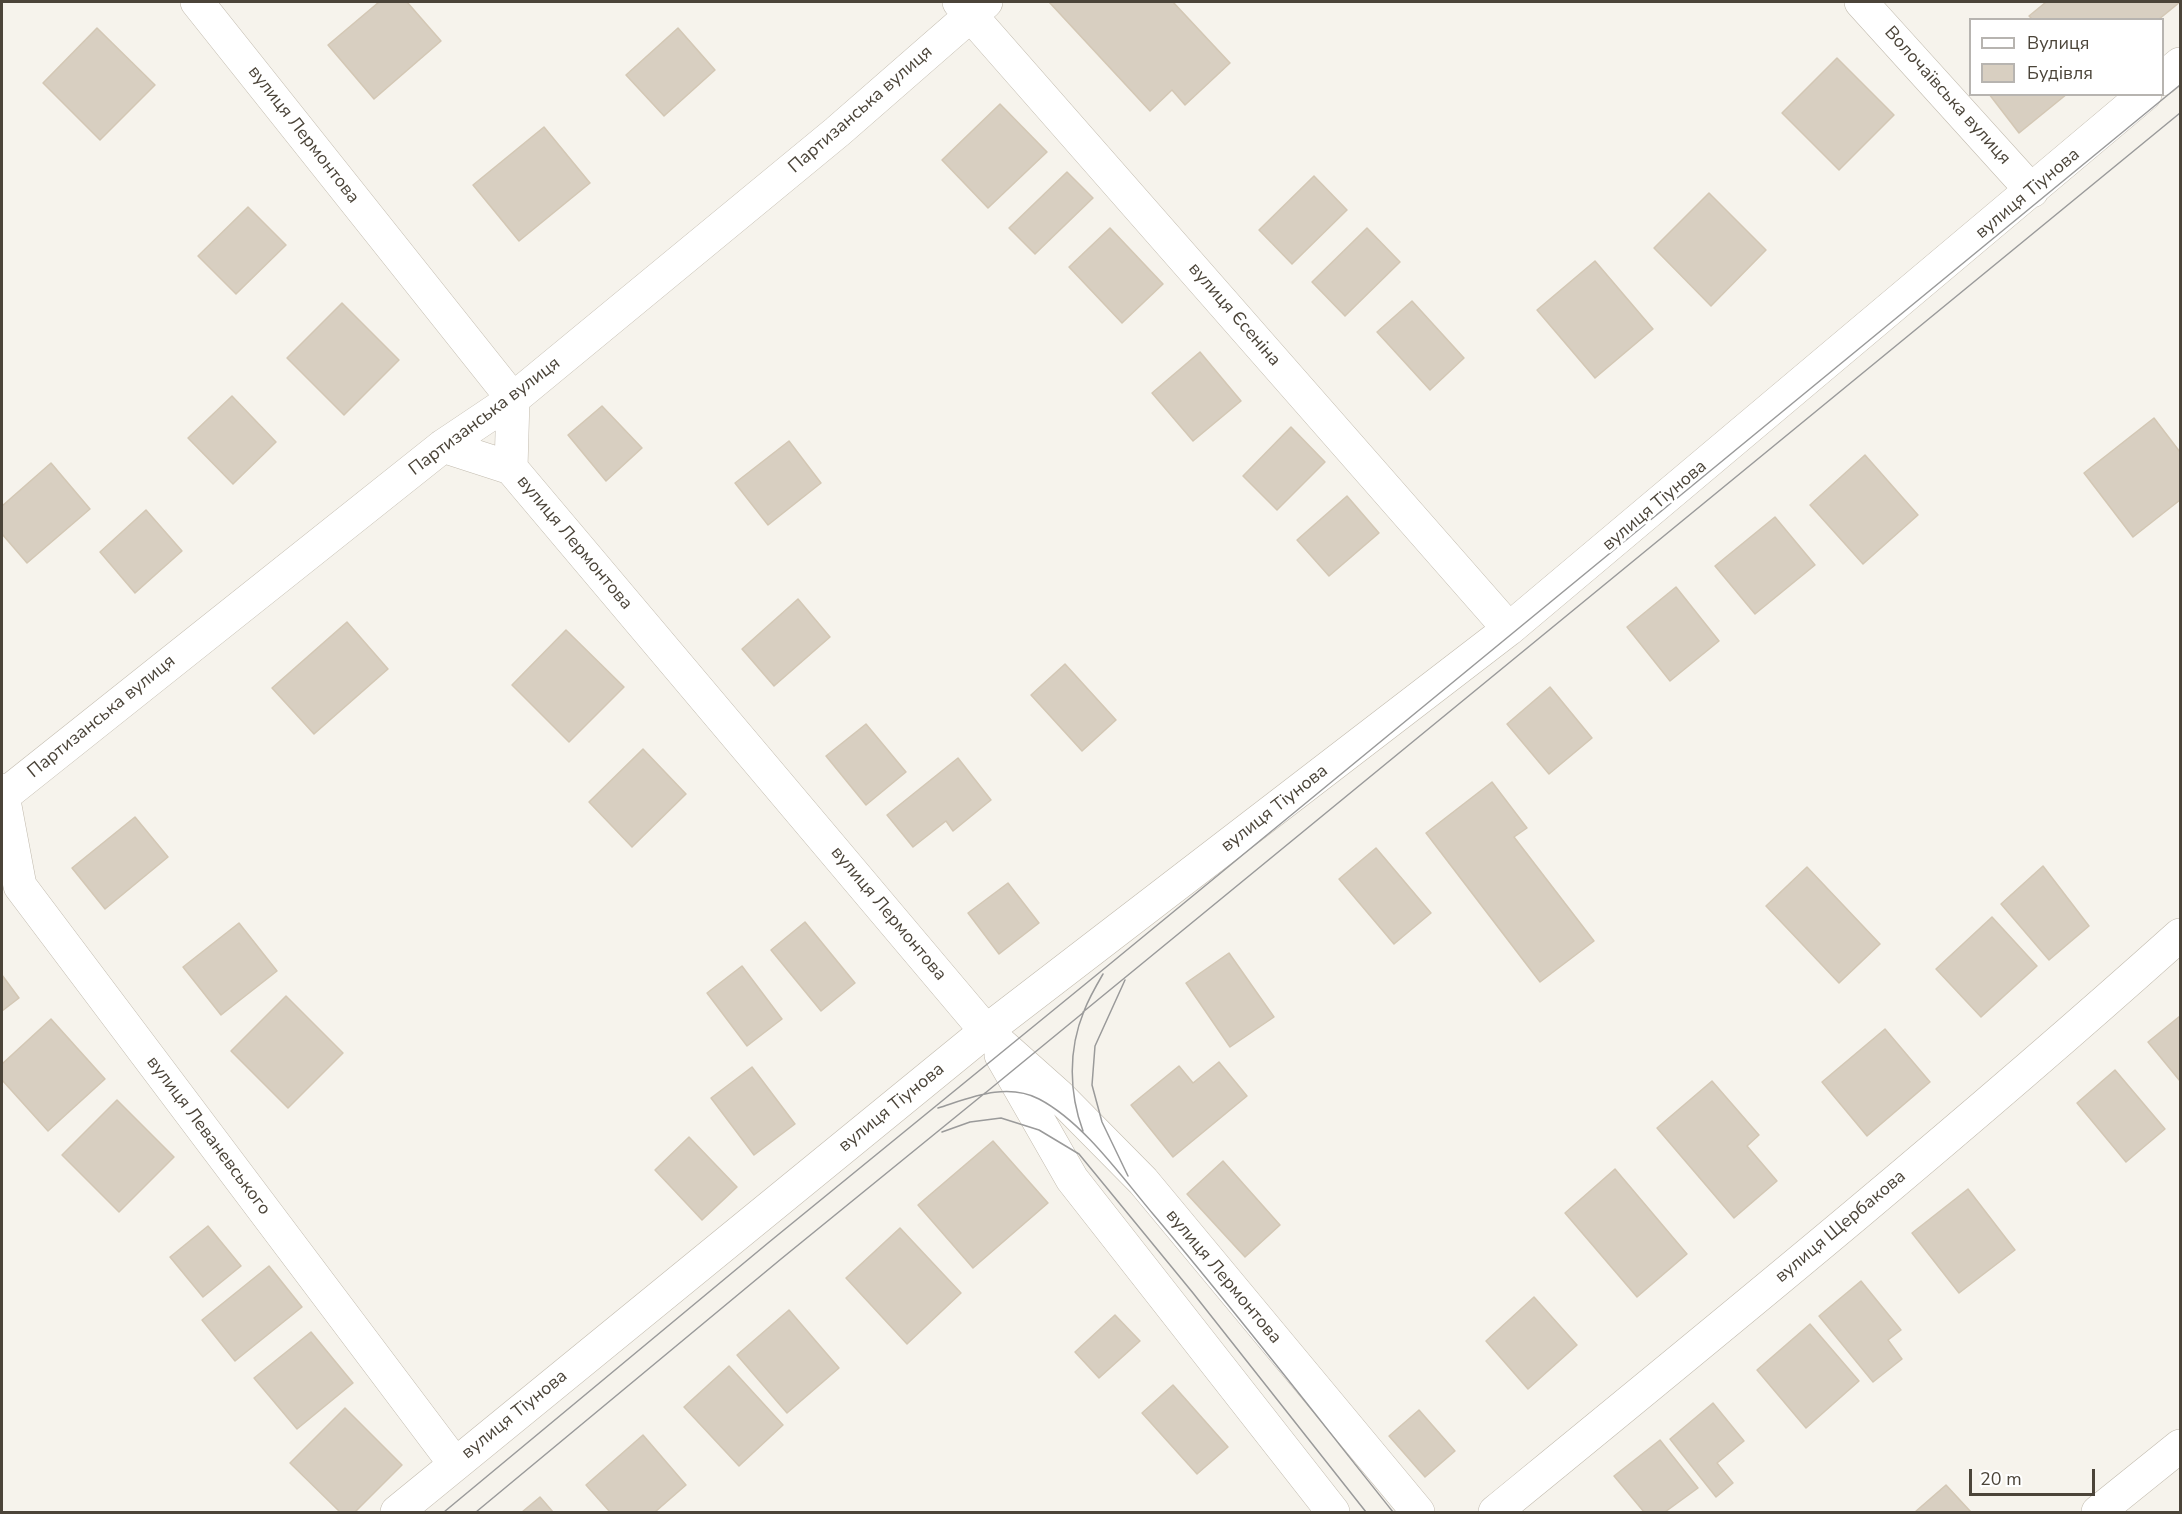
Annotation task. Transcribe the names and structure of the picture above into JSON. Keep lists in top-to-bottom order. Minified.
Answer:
{"streets":{"street":["Волочаївська вулиця","Партизанська вулиця","вулиця Лермонтова","вулиця Тіунова","вулиця Єсеніна","вулиця Леваневського","вулиця Щербакова"]},"crossings":[["Волочаївська вулиця","вулиця Тіунова"],["Партизанська вулиця","вулиця Лермонтова"],["Партизанська вулиця","вулиця Єсеніна"],["Партизанська вулиця","вулиця Леваневського"],["вулиця Лермонтова","вулиця Тіунова"],["вулиця Тіунова","вулиця Єсеніна"],["вулиця Тіунова","вулиця Леваневського"]],"legend":["Вулиця","Будівля"],"scale_bar":"20 m"}
